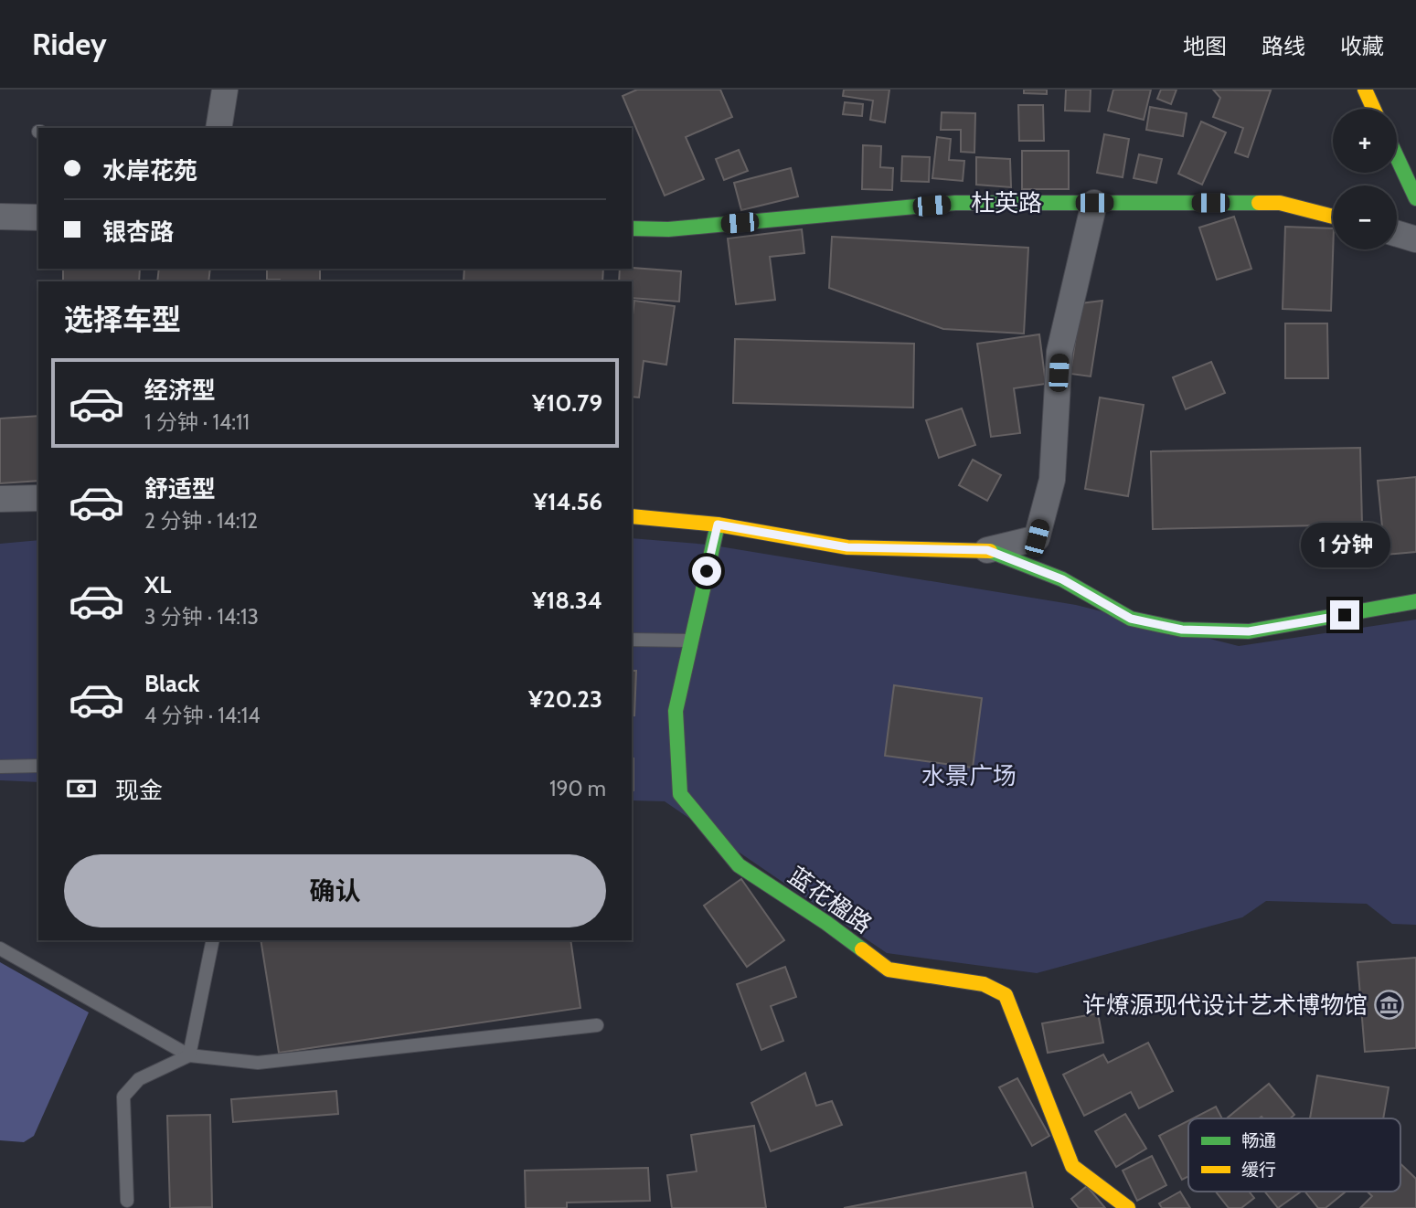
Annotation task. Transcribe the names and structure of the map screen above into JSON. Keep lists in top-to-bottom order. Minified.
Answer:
{"streets":{"main road":["杜英路","蓝花楹路"]},"parks":["水景广场"],"places":{"museum":["许燎源现代设计艺术博物馆"]},"legend":["畅通","缓行"],"page":{"header":"Ridey","nav":["地图","路线","收藏"],"map_buttons":["+","−"],"banner":["水岸花苑","银杏路"],"heading":"选择车型","list":[{"name":"经济型","note":"1 分钟 · 14:11","value":"¥10.79"},{"name":"舒适型","note":"2 分钟 · 14:12","value":"¥14.56"},{"name":"XL","note":"3 分钟 · 14:13","value":"¥18.34"},{"name":"Black","note":"4 分钟 · 14:14","value":"¥20.23"}],"bubble":"1 分钟","pay":["现金","190 m"],"buttons":"确认"}}
